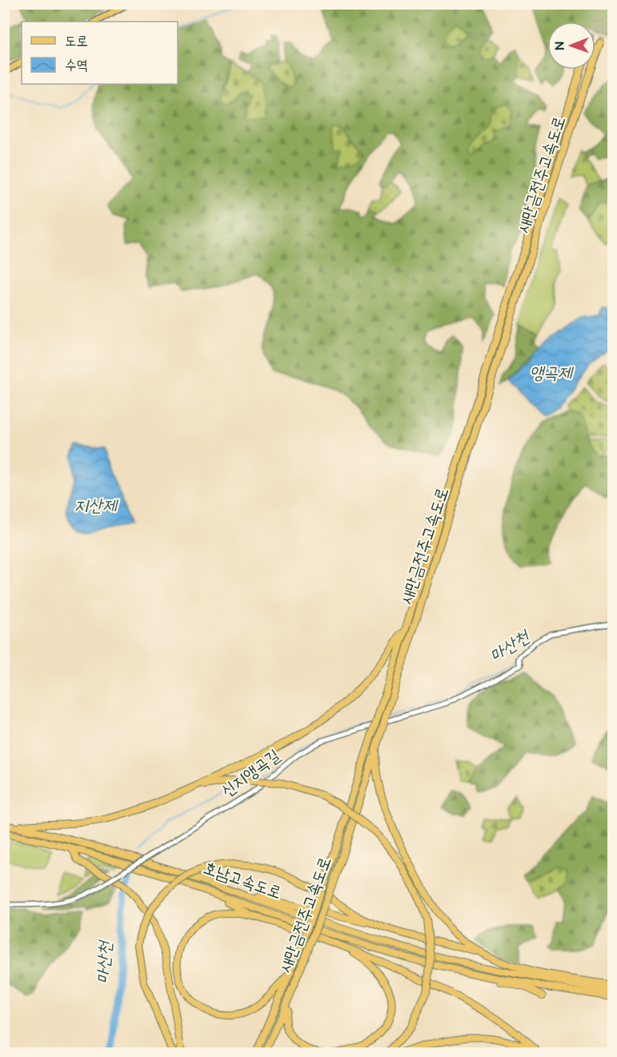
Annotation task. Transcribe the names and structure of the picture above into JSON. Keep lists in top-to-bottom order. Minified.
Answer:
{"streets":{"highway":["새만금전주고속도로","호남고속도로"],"street":["신지앵곡길"]},"water":["앵곡제","지산제","마산천"],"legend":["도로","수역"],"north":"left"}
